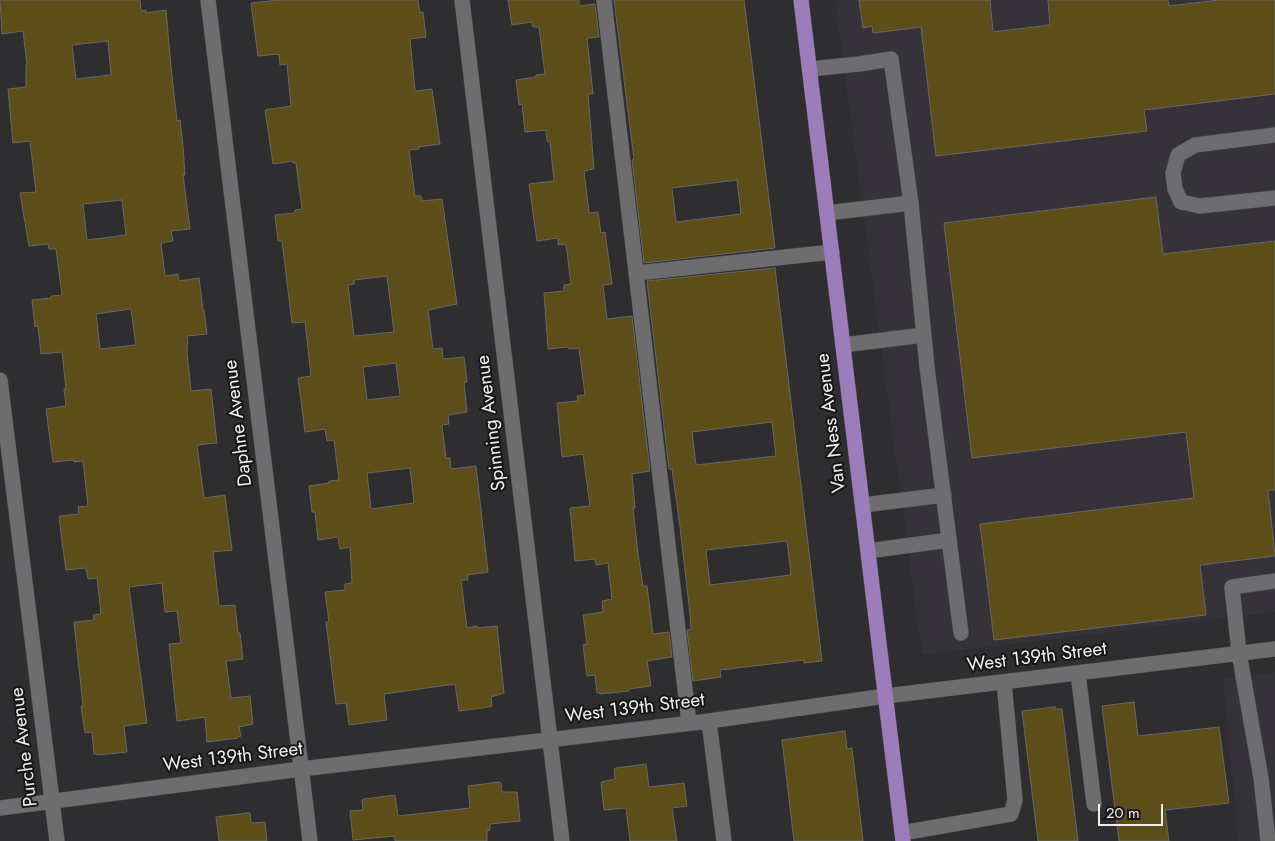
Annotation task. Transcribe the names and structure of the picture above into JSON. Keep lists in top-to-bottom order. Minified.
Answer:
{"streets":{"main road":["Van Ness Avenue"],"street":["Daphne Avenue","Spinning Avenue","West 139th Street","Purche Avenue"]},"crossings":[["Daphne Avenue","West 139th Street"],["Spinning Avenue","West 139th Street"],["Van Ness Avenue","West 139th Street"],["West 139th Street","Purche Avenue"]],"scale_bar":"20 m"}
